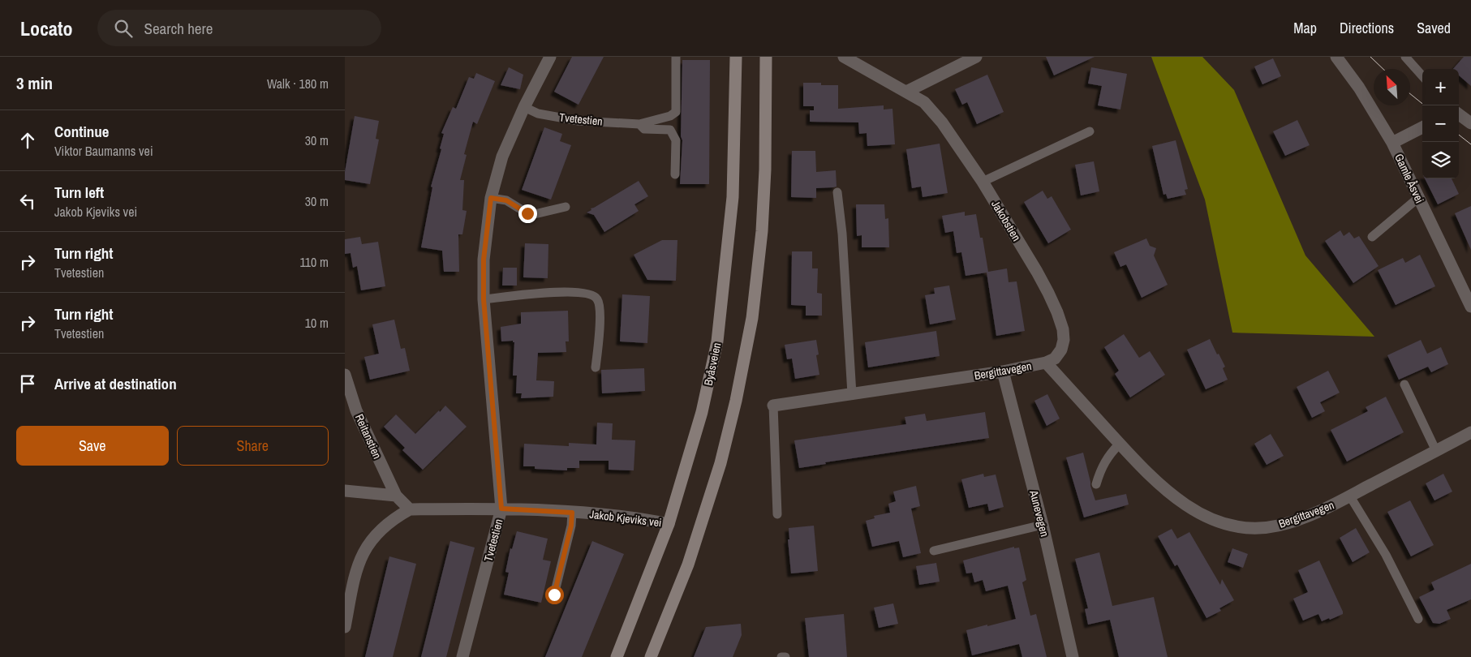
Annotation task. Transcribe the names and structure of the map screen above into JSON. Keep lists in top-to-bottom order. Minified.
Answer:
{"streets":{"main road":["Byåsveien"],"street":["Tvetestien","Gamle Åsvei","Jakobstien","Bergittavegen","Reitanstien","Aunevegen","Jakob Kjeviks vei"]},"crossings":[["Tvetestien","Jakob Kjeviks vei"],["Jakobstien","Bergittavegen"],["Byåsveien","Jakob Kjeviks vei"],["Bergittavegen","Aunevegen"]],"north":"top left","page":{"header":"Locato","search":"Search here","nav":["Map","Directions","Saved"],"heading":["3 min","Walk · 180 m"],"map_buttons":["+","−"],"list":[["Continue","Viktor Baumanns vei","30 m"],["Turn left","Jakob Kjeviks vei","30 m"],["Turn right","Tvetestien","110 m"],["Turn right","Tvetestien","10 m"],"Arrive at destination"],"buttons":["Save","Share"]}}
